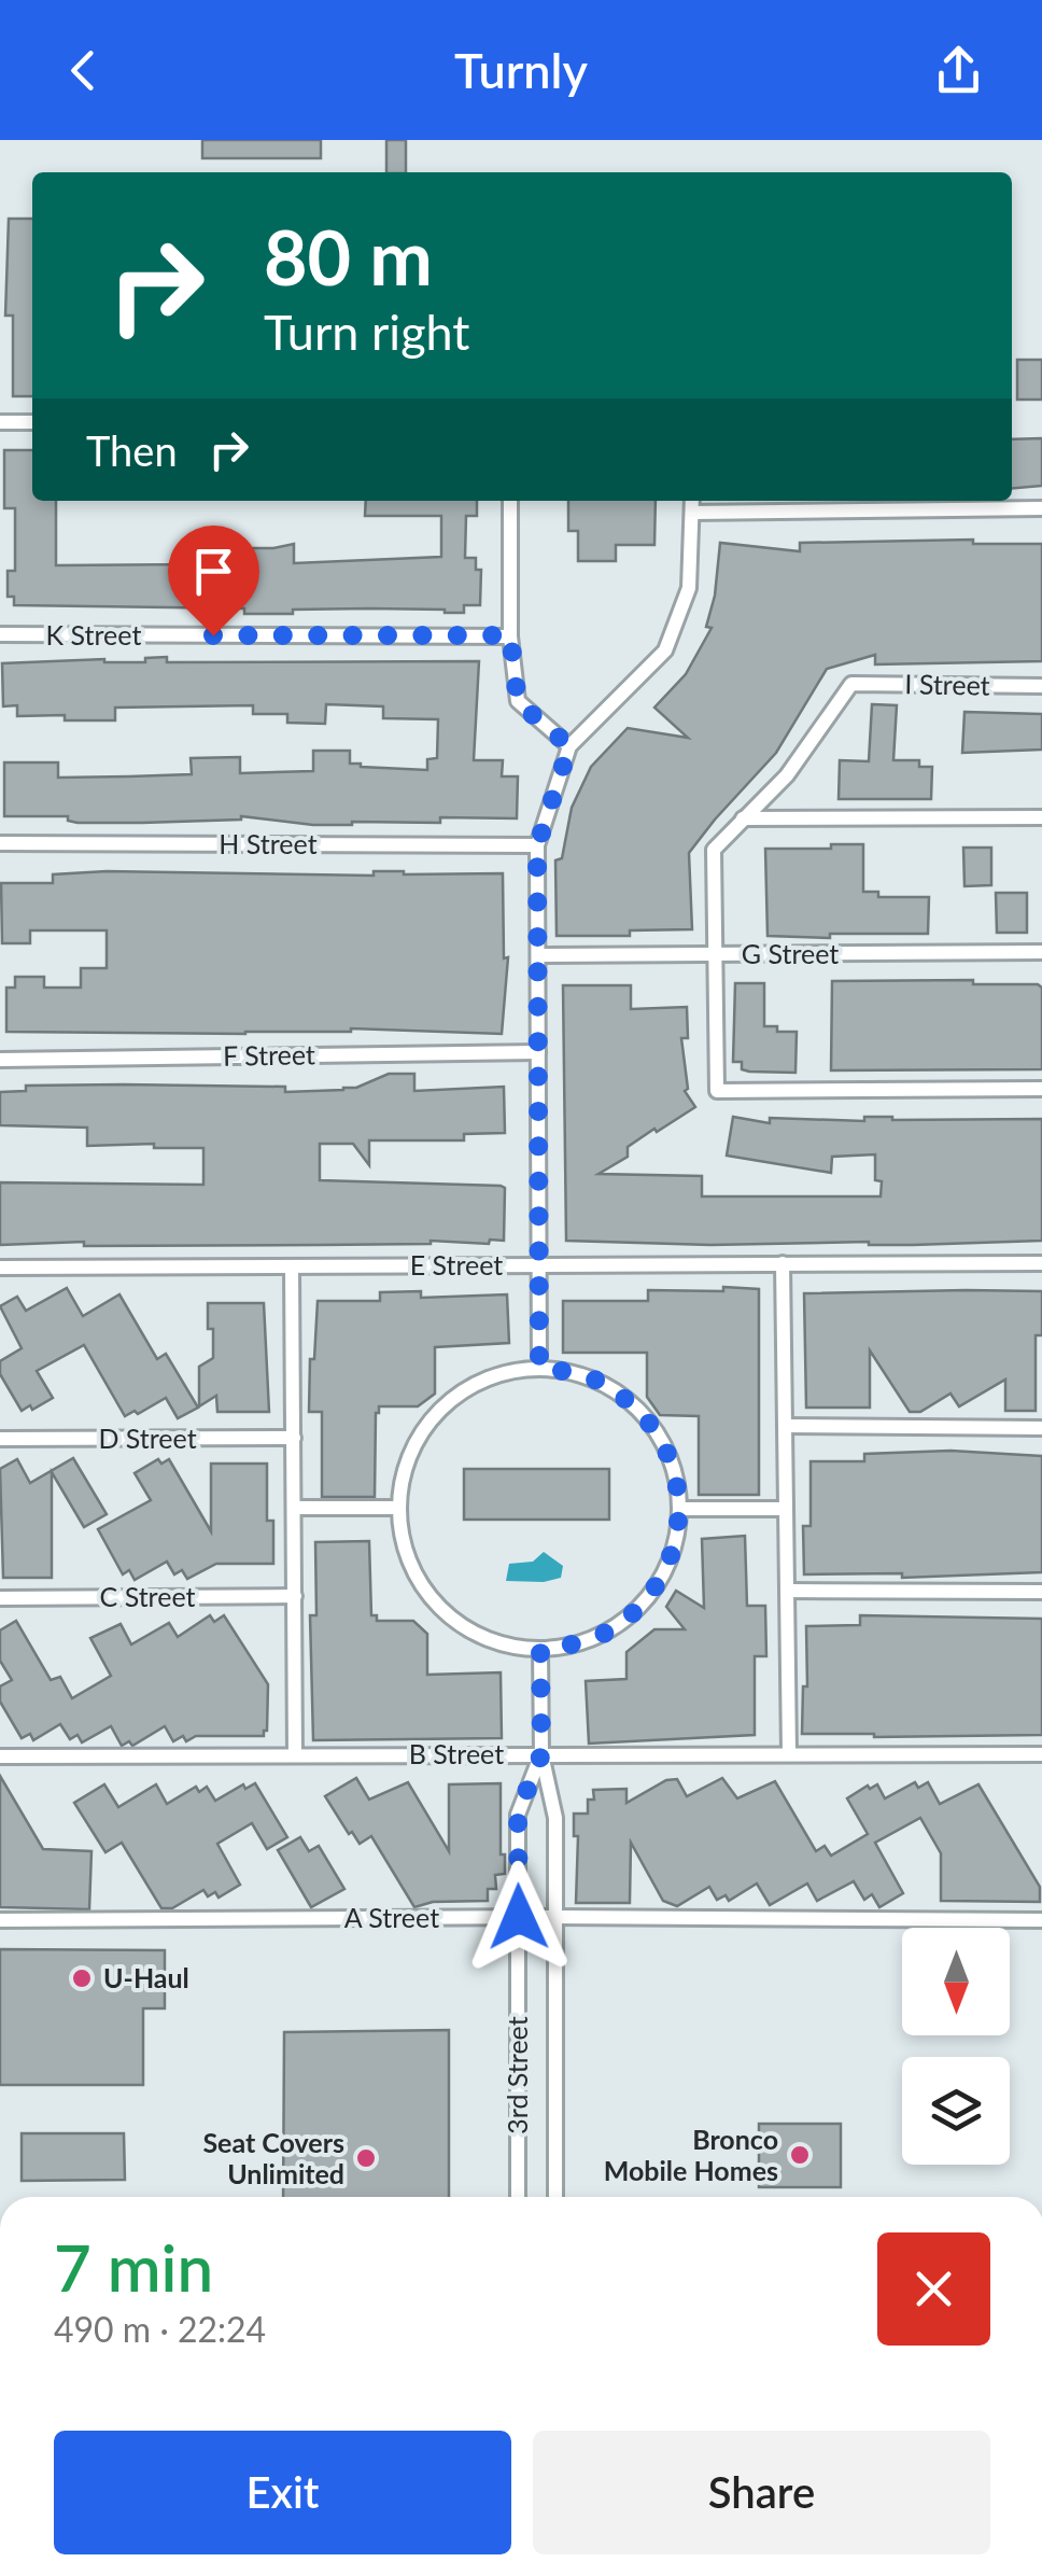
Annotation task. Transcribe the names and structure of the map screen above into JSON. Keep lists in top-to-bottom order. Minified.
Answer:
{"streets":{"lane":["K Street","I Street","H Street","G Street","F Street","E Street","D Street","C Street","B Street","A Street","3rd Street"]},"crossings":[["B Street","3rd Street"],["A Street","3rd Street"]],"places":["U-Haul","Bronco Mobile Homes","Seat Covers Unlimited"],"north":"bottom","page":{"header":"Turnly","turn":["80 m","Turn right"],"then":"Then","heading":["7 min","490 m · 22:24"],"buttons":["Exit","Share"]}}
